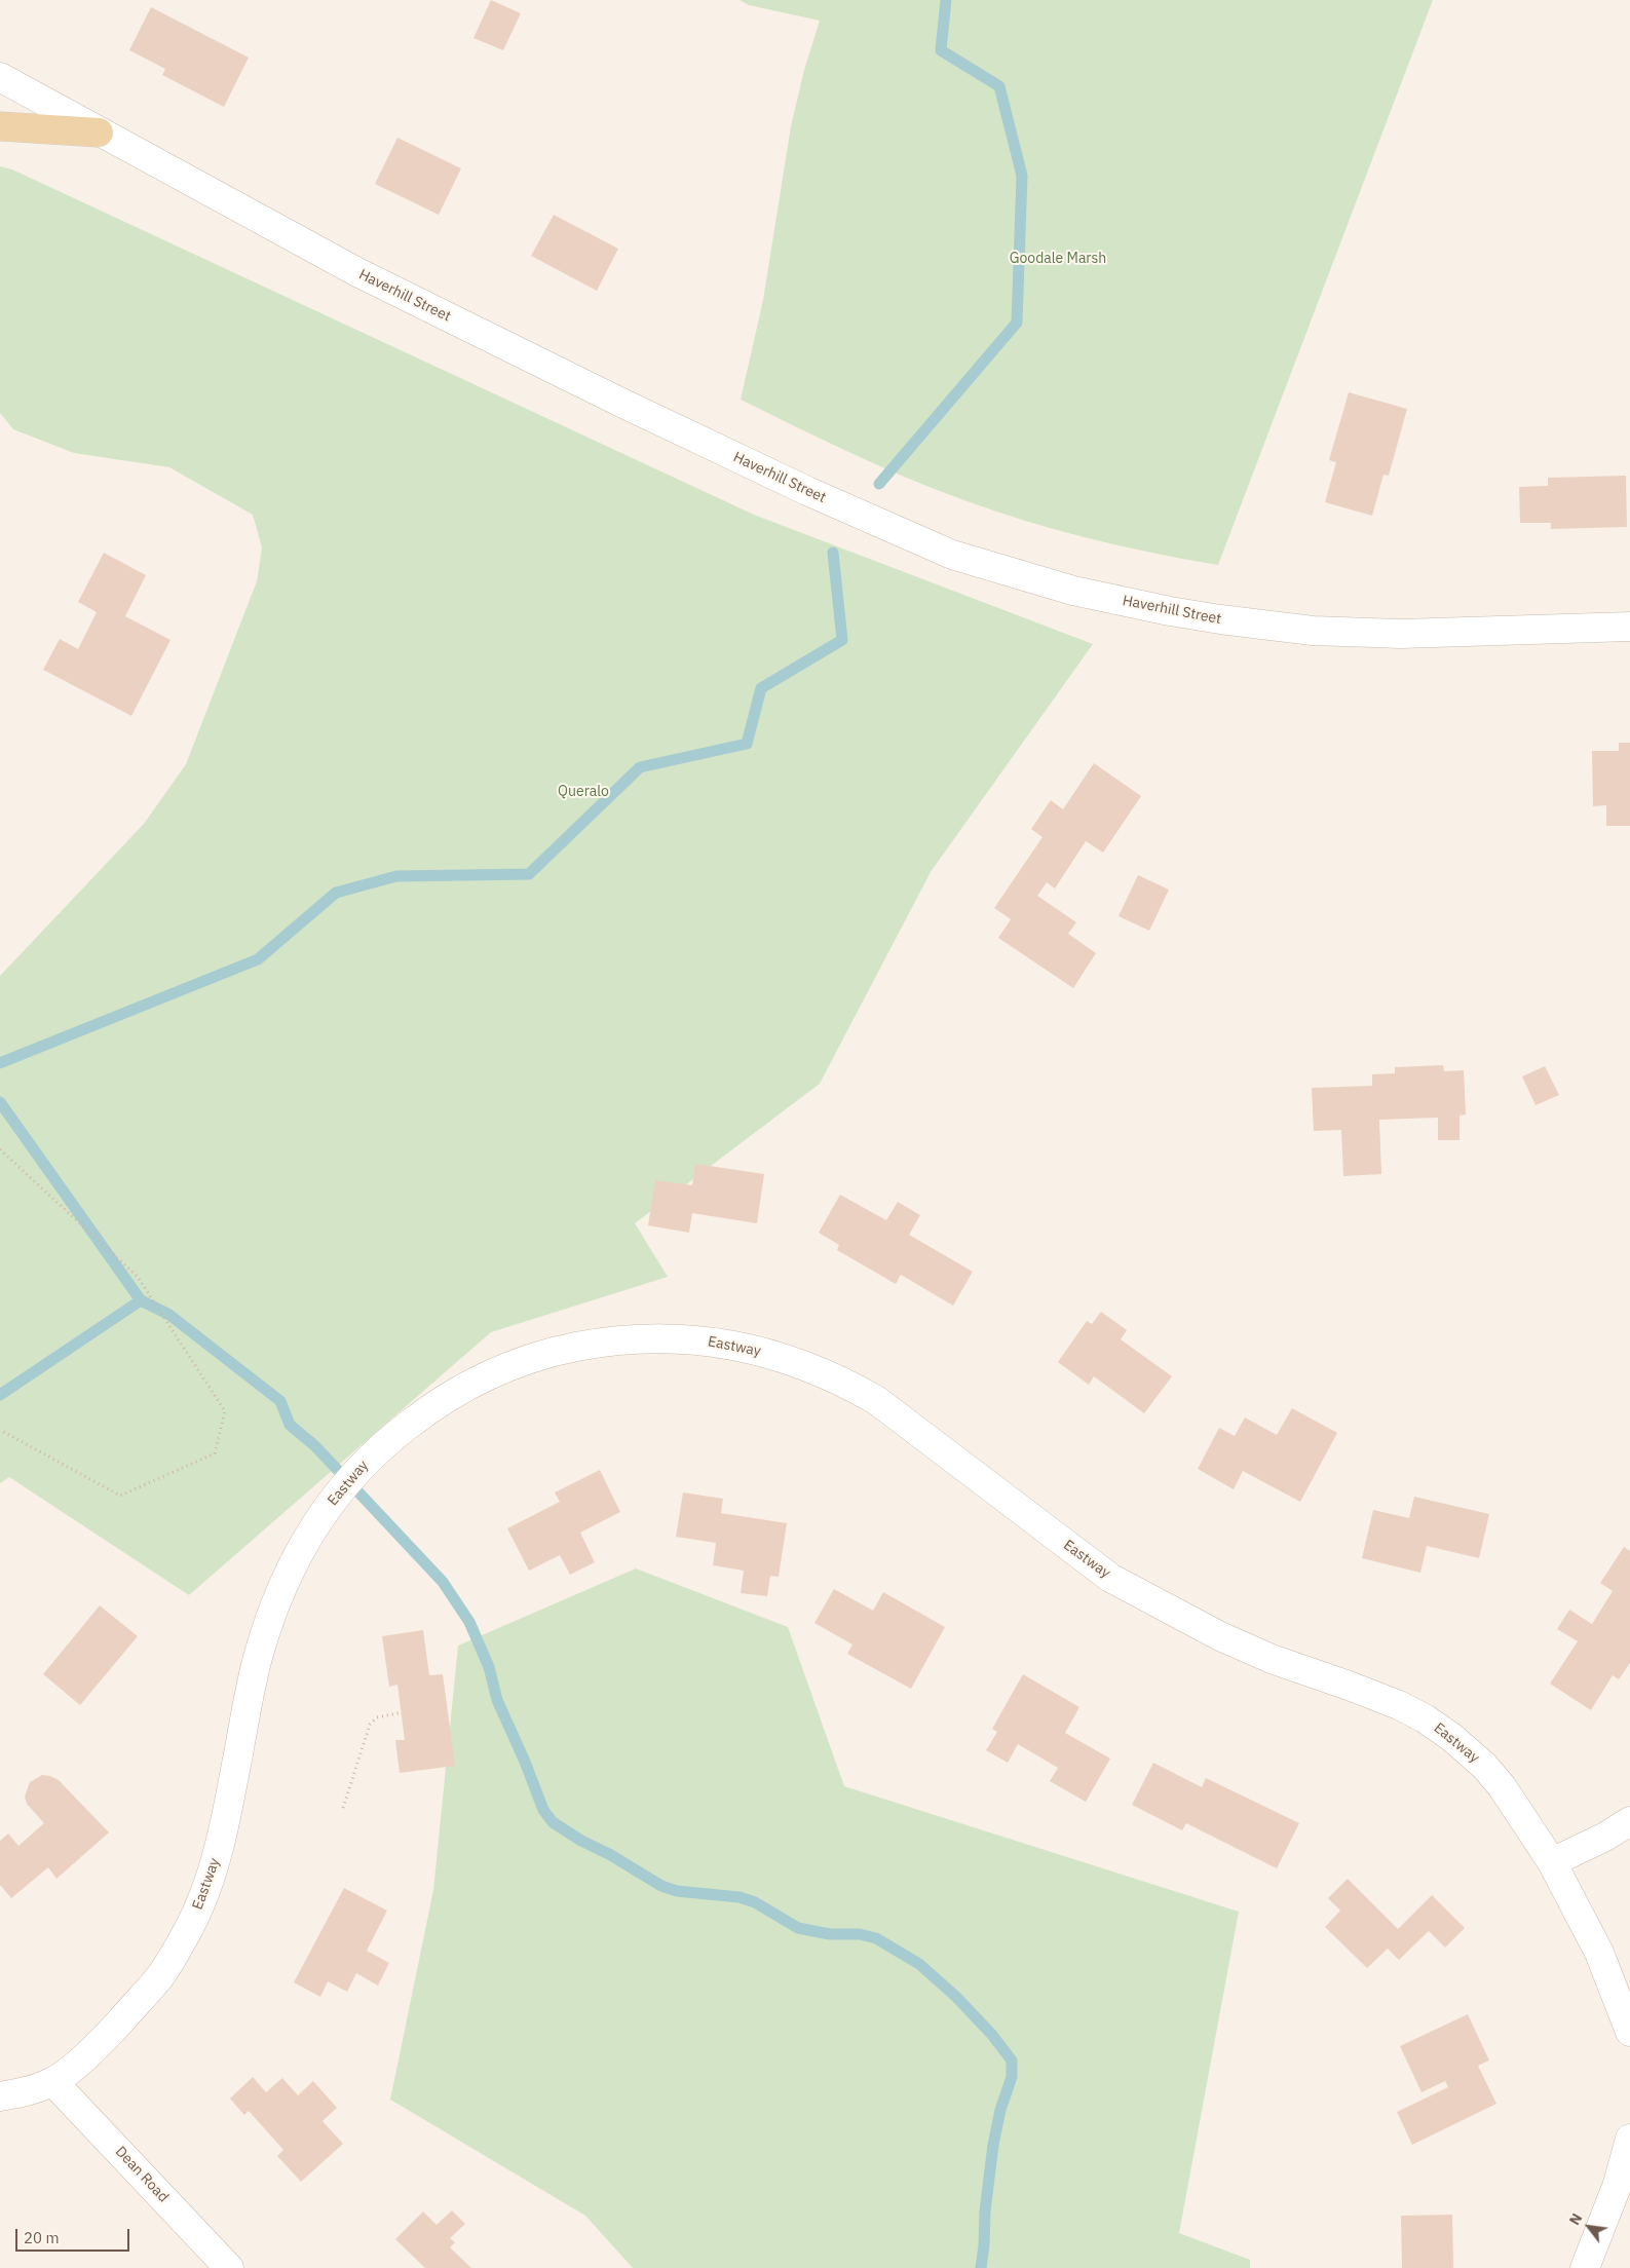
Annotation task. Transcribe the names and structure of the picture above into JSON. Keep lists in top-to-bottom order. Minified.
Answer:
{"streets":{"street":["Haverhill Street","Eastway","Dean Road"]},"crossings":[["Eastway","Dean Road"]],"parks":["Goodale Marsh","Queralo"],"scale_bar":"20 m","north":"top left"}
